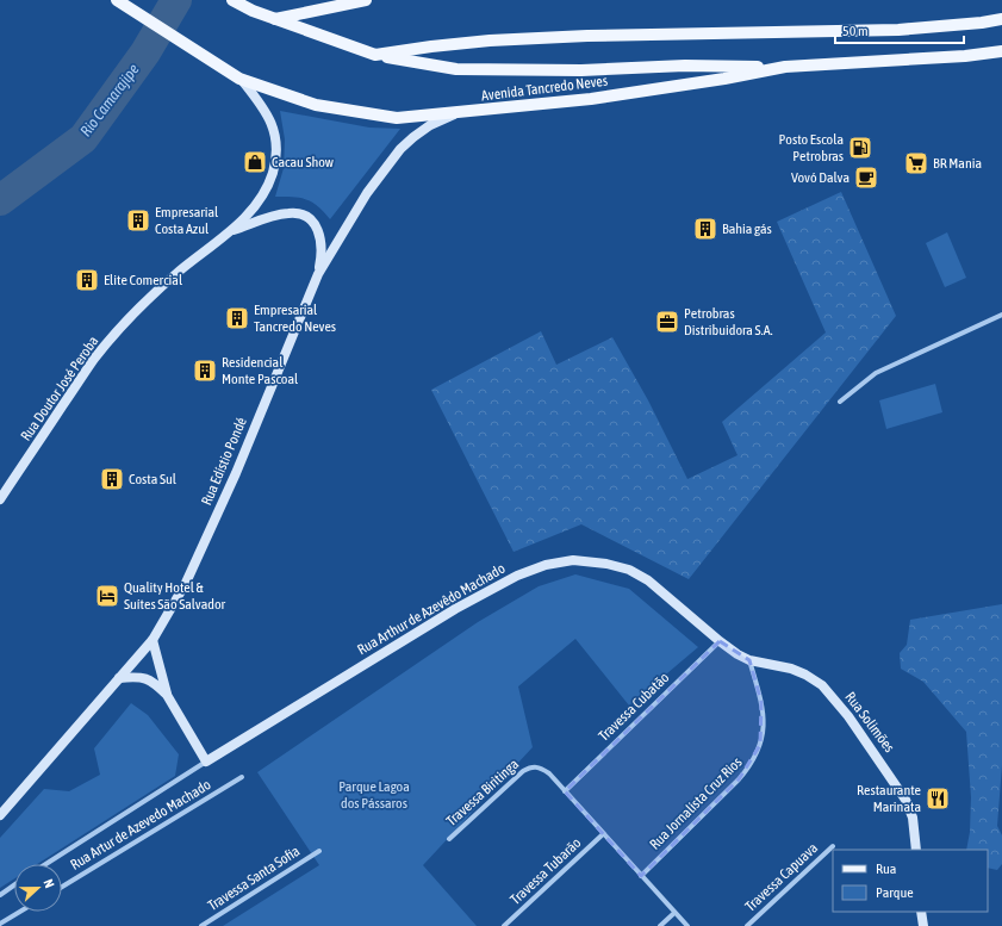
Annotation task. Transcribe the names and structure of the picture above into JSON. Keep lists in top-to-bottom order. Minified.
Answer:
{"streets":{"main road":["Avenida Tancredo Neves"],"street":["Rua Doutor José Peroba","Rua Edístio Pondé","Rua Arthur de Azevêdo Machado","Travessa Cubatão","Rua Solimões","Travessa Biritinga","Rua Jornalista Cruz Rios","Rua Artur de Azevedo Machado","Travessa Tubarão","Travessa Capuava","Travessa Santa Sofia"]},"crossings":[["Avenida Tancredo Neves","Rua Doutor José Peroba"],["Avenida Tancredo Neves","Rua Edístio Pondé"],["Rua Arthur de Azevêdo Machado","Travessa Cubatão"],["Rua Arthur de Azevêdo Machado","Rua Solimões"],["Rua Arthur de Azevêdo Machado","Rua Jornalista Cruz Rios"],["Travessa Cubatão","Travessa Biritinga"],["Rua Solimões","Rua Jornalista Cruz Rios"]],"water":["Rio Camarajipe"],"parks":["Parque Lagoa dos Pássaros"],"places":{"fuel station":["Posto Escola Petrobras"],"shop":["Cacau Show"],"supermarket":["BR Mania"],"cafe":["Vovó Dalva"],"building":["Empresarial Costa Azul","Bahia gás","Elite Comercial","Empresarial Tancredo Neves","Residencial Monte Pascoal","Costa Sul"],"office":["Petrobras Distribuidora S.A."],"hotel":["Quality Hotel & Suítes São Salvador"],"restaurant":["Restaurante Marinata"]},"legend":["Rua","Parque"],"scale_bar":"50 m","north":"right"}
